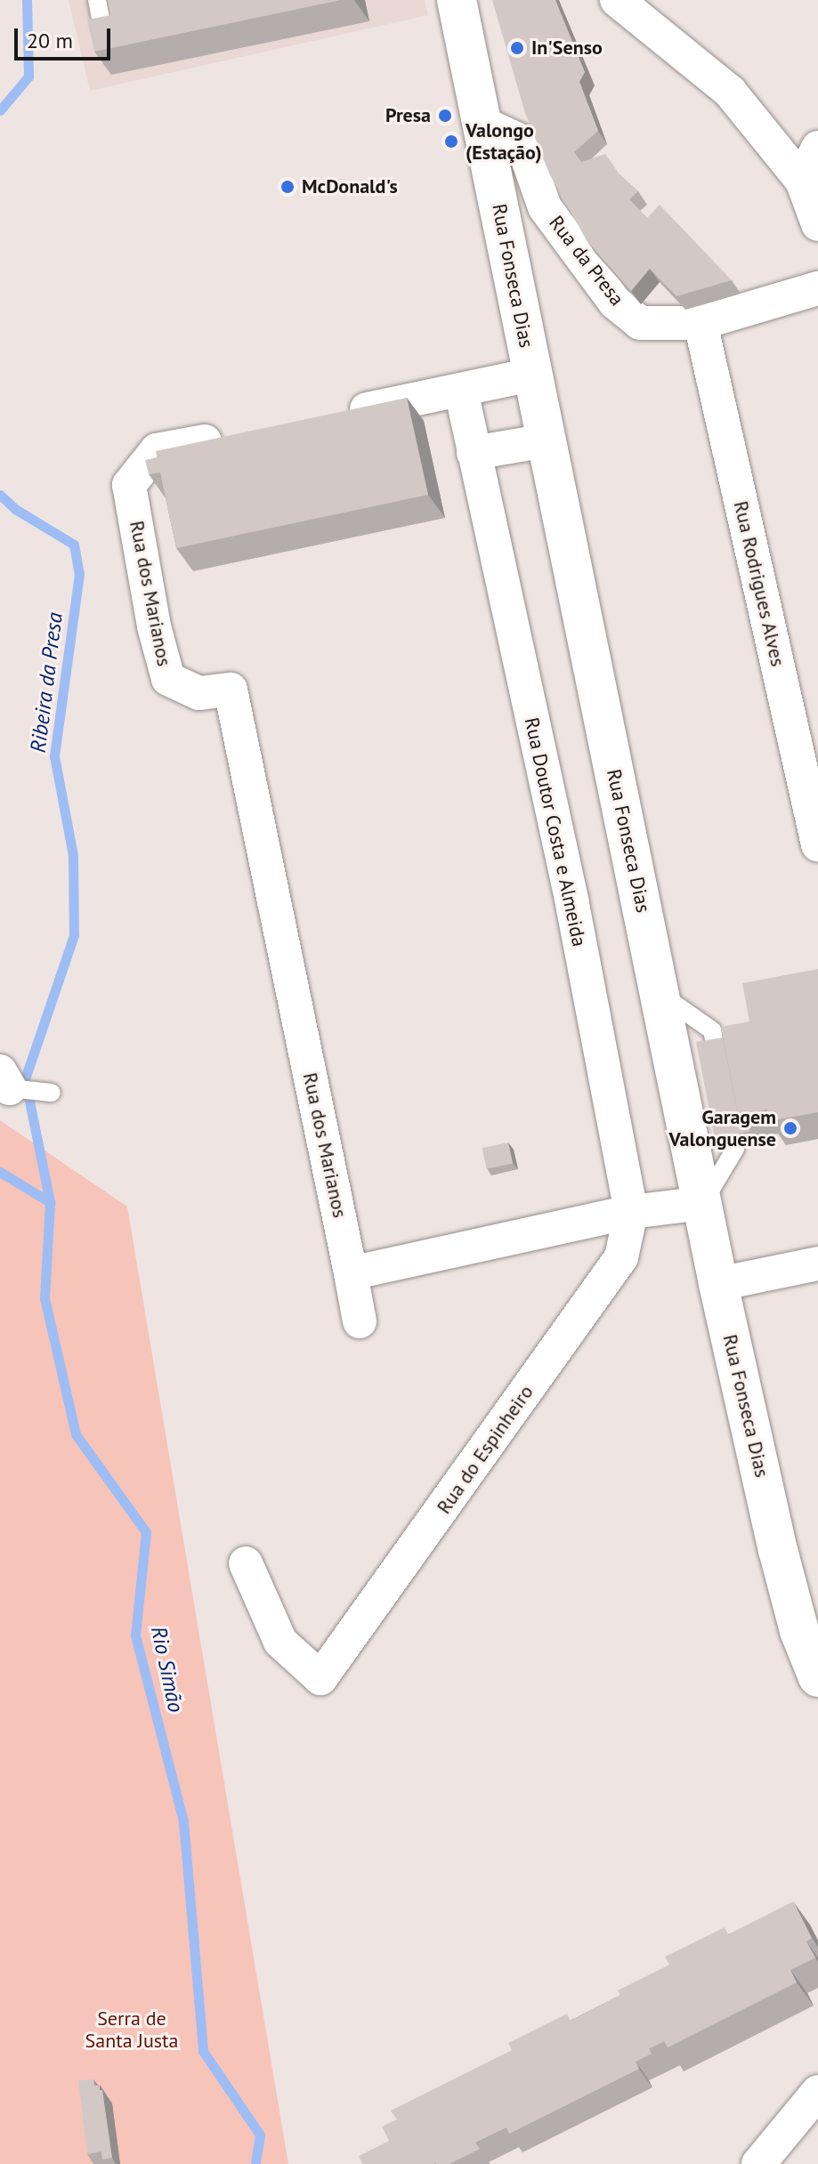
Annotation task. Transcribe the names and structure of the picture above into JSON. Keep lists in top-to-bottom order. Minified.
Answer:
{"streets":{"main road":["Rua Fonseca Dias"],"street":["Rua da Presa","Rua Rodrigues Alves","Rua dos Marianos","Rua Doutor Costa e Almeida","Rua do Espinheiro"]},"crossings":[["Rua da Presa","Rua Fonseca Dias"],["Rua da Presa","Rua Rodrigues Alves"],["Rua Doutor Costa e Almeida","Rua do Espinheiro"]],"water":["Ribeira da Presa","Rio Simão"],"parks":["Serra de Santa Justa"],"places":["In'Senso","Presa","Valongo (Estação)","McDonald's","Garagem Valonguense"],"scale_bar":"20 m"}
